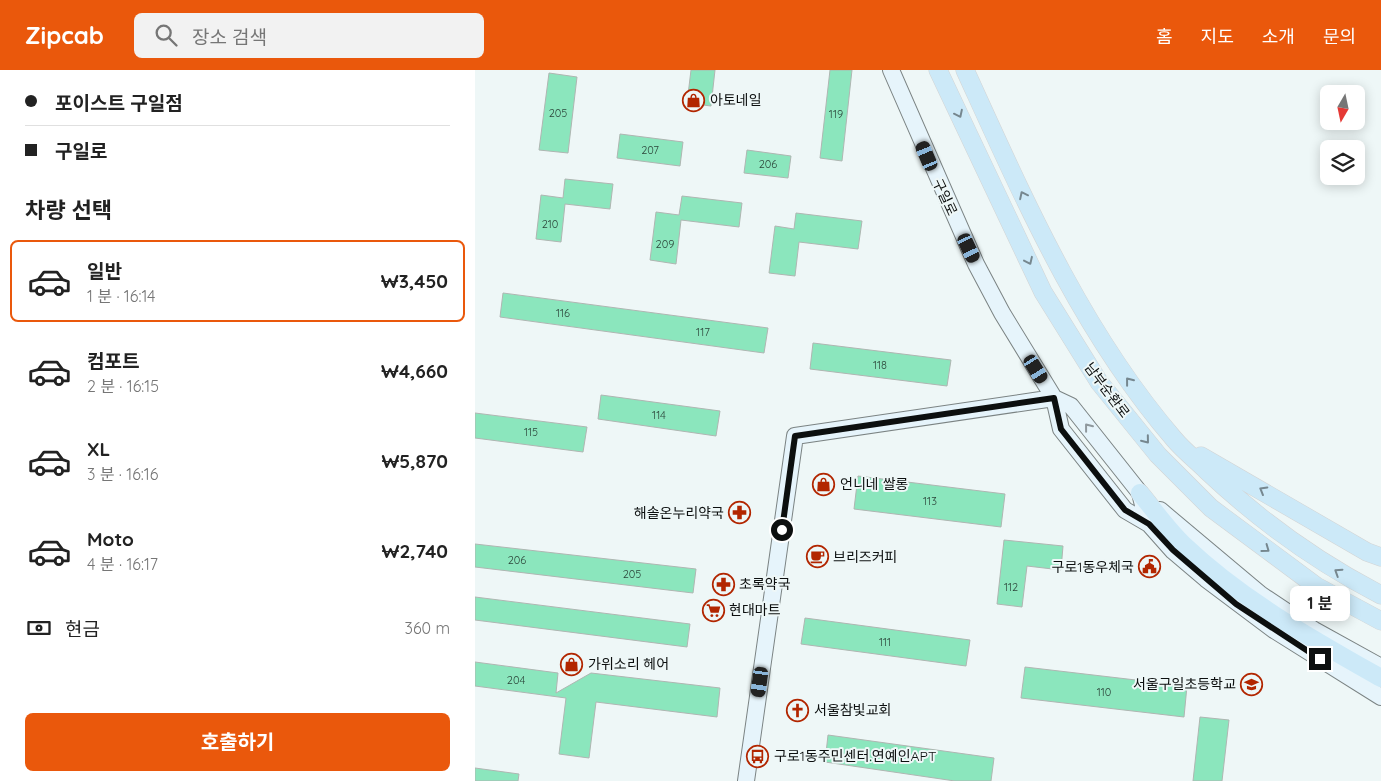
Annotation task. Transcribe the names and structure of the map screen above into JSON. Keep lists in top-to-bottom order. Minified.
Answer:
{"streets":{"main road":["구일로","남부순환로"]},"places":{"shop":["아토네일","언니네 쌀롱","가위소리 헤어"],"pharmacy":["해솔온누리약국","초록약국"],"cafe":["브리즈커피"],"public building":["구로1동우체국"],"supermarket":["현대마트"],"school or university":["서울구일초등학교"],"church":["서울참빛교회"],"bus stop":["구로1동주민센터.연예인APT"]},"house_numbers":["205","119","207","206","210","209","116","117","118","114","115","113","206","205","112","111","204","110"],"north":"bottom","page":{"header":"Zipcab","search":"장소 검색","nav":["홈","지도","소개","문의"],"banner":["포이스트 구일점","구일로"],"heading":"차량 선택","list":[{"name":"일반","note":"1 분 · 16:14","value":"₩3,450"},{"name":"컴포트","note":"2 분 · 16:15","value":"₩4,660"},{"name":"XL","note":"3 분 · 16:16","value":"₩5,870"},{"name":"Moto","note":"4 분 · 16:17","value":"₩2,740"}],"bubble":"1 분","pay":["현금","360 m"],"buttons":"호출하기"}}
